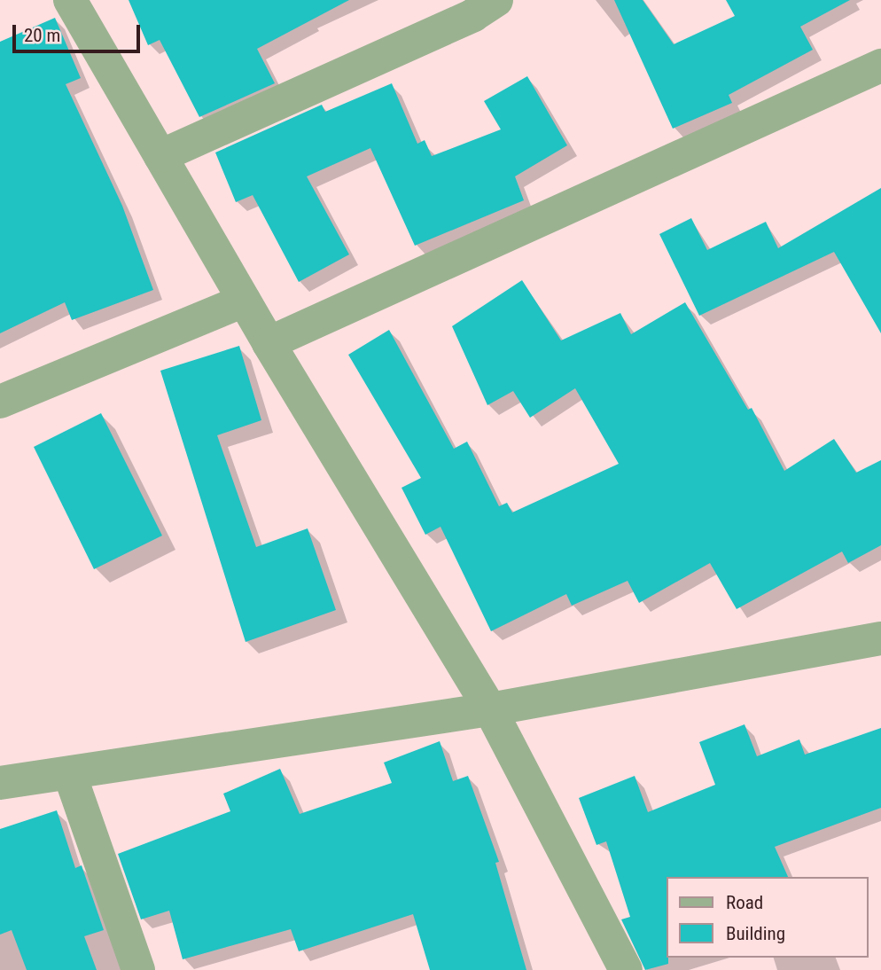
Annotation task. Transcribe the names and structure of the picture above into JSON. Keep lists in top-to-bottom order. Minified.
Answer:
{"legend":["Road","Building"],"scale_bar":"20 m"}
